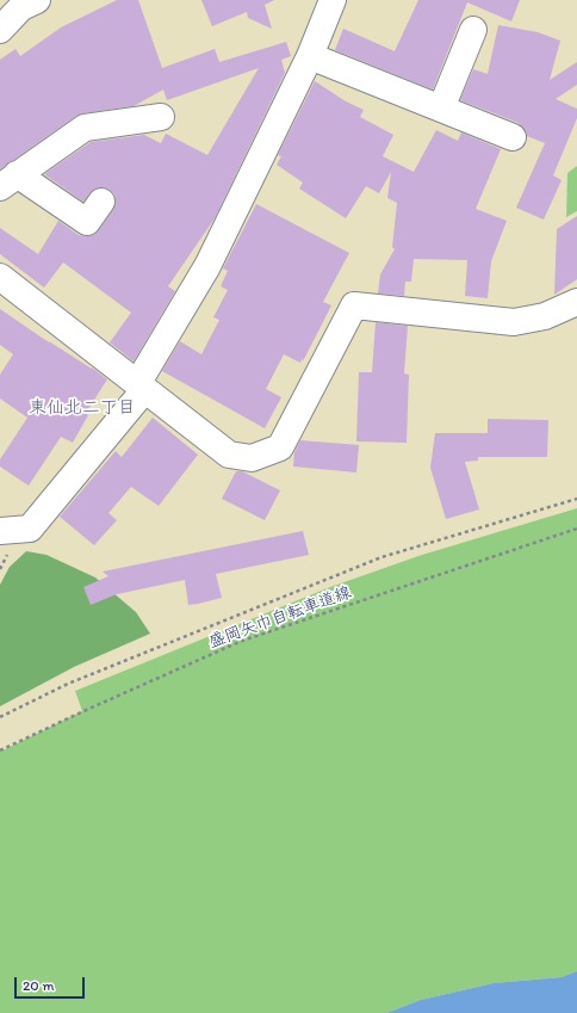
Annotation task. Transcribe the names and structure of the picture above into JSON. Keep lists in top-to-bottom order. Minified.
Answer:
{"streets":{"path":["盛岡矢巾自転車道線"]},"districts":["東仙北二丁目"],"scale_bar":"20 m"}
